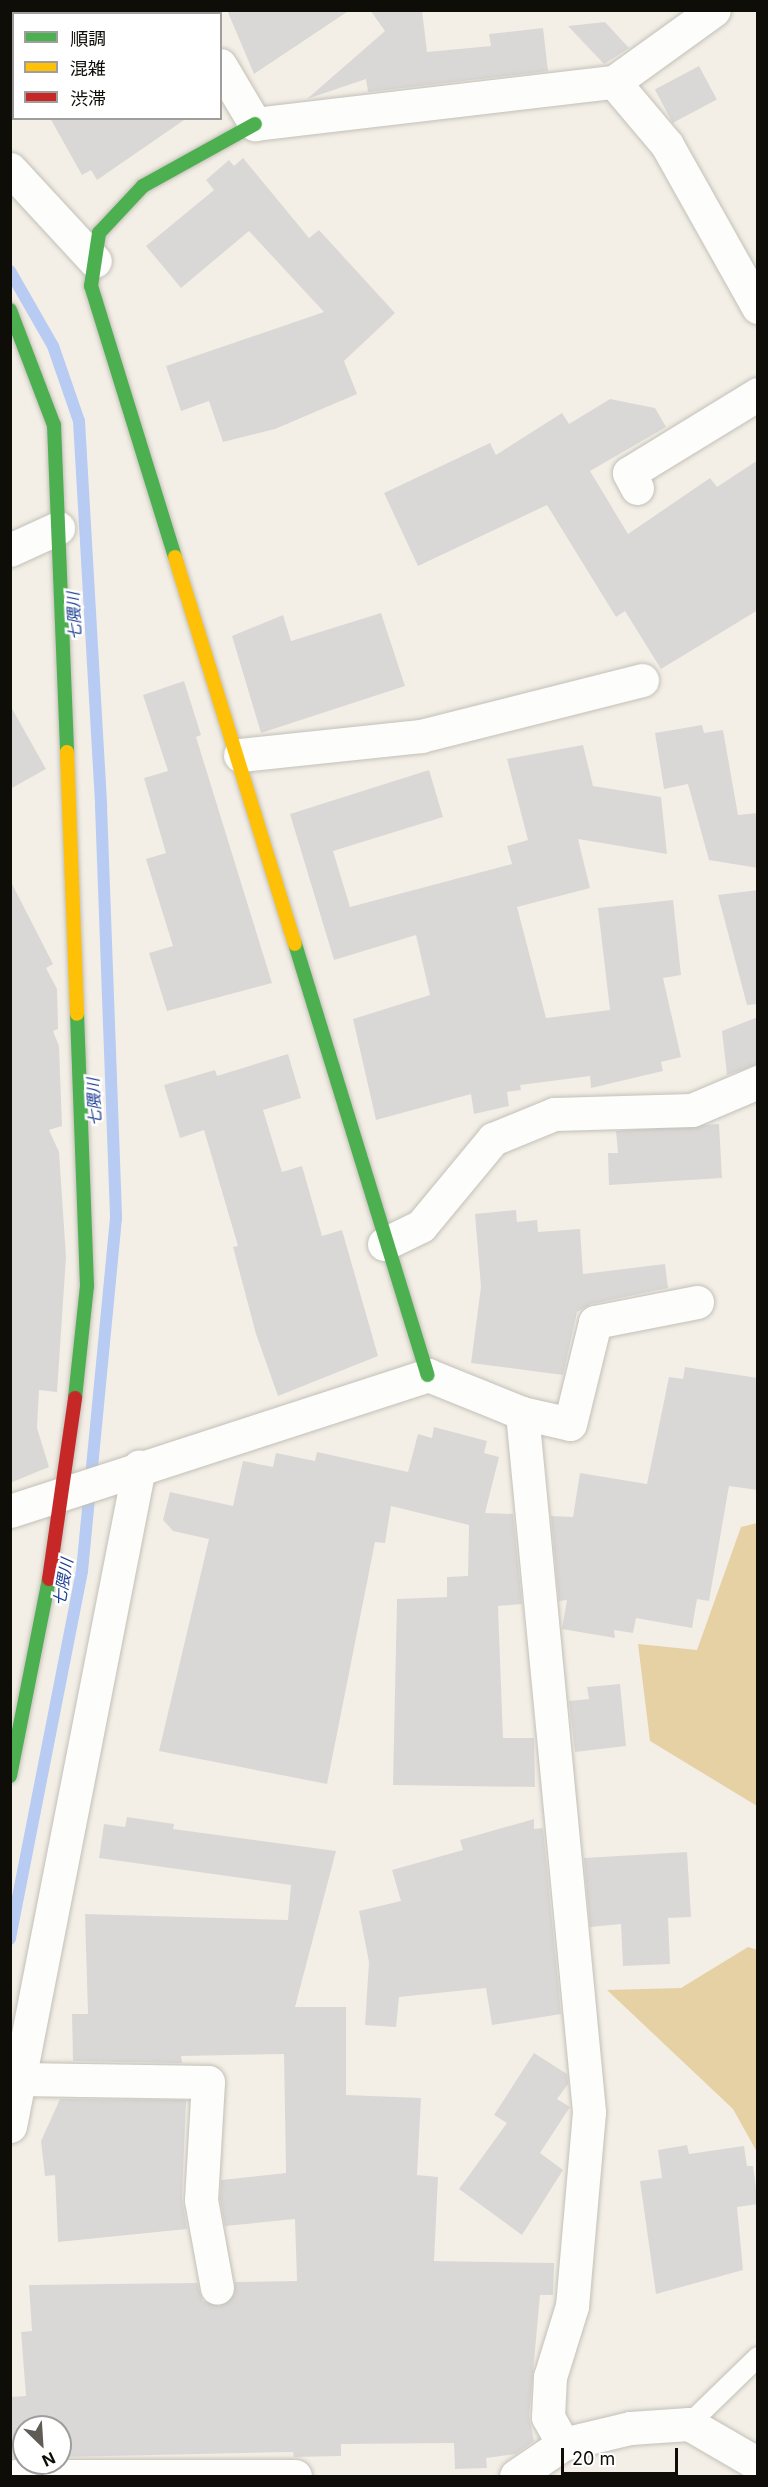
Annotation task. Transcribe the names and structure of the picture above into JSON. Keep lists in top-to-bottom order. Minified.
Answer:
{"water":["七隈川"],"legend":["順調","混雑","渋滞"],"scale_bar":"20 m","north":"bottom right"}
